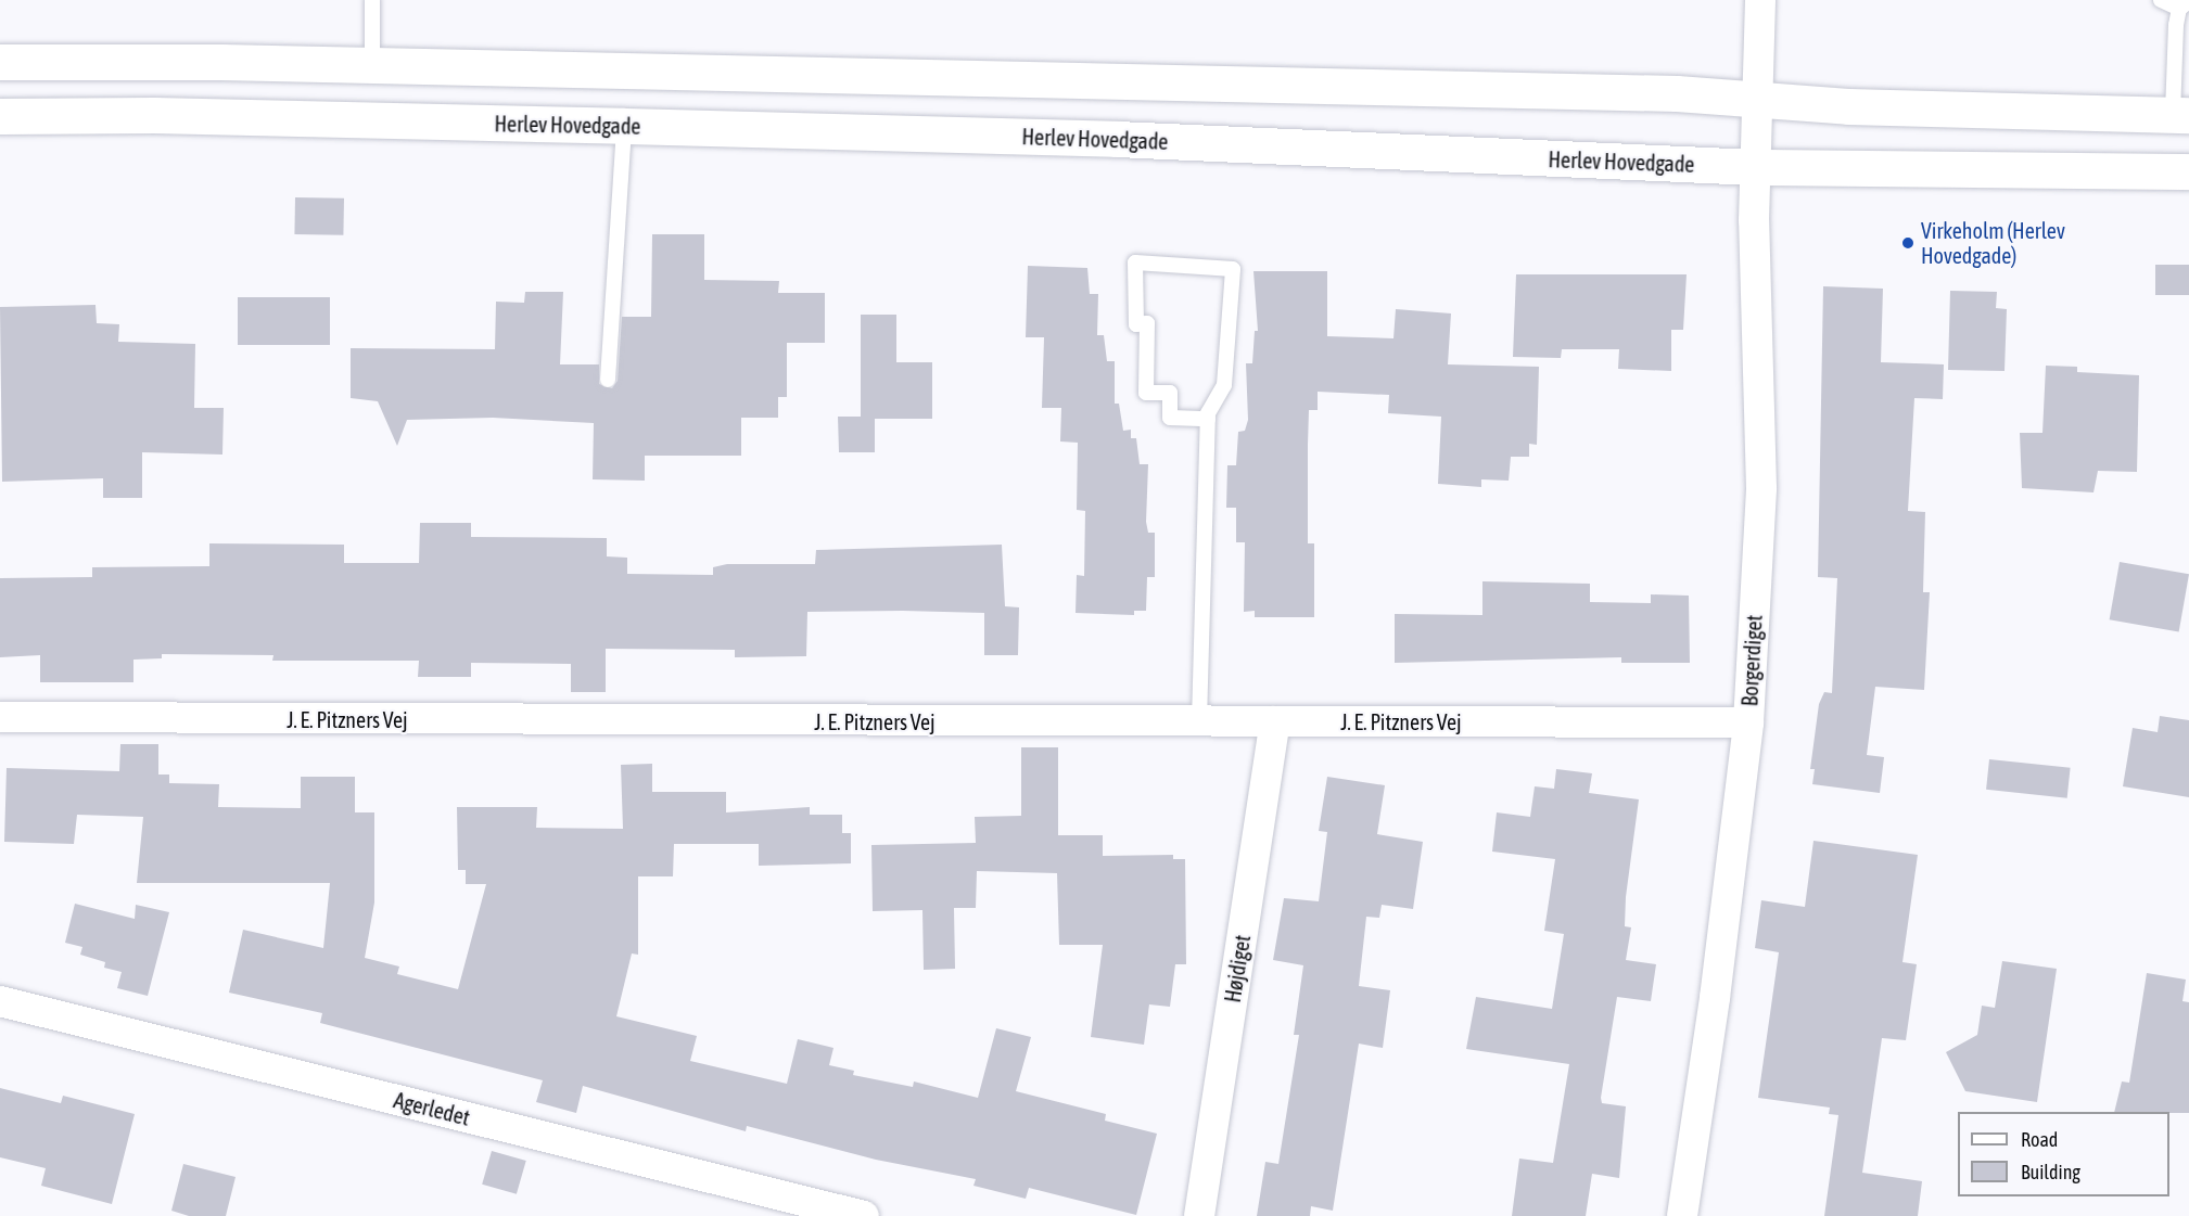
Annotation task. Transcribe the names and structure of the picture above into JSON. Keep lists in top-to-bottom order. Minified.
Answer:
{"streets":{"main road":["Herlev Hovedgade"],"street":["Borgerdiget","J. E. Pitzners Vej","Højdiget","Agerledet"]},"crossings":[["Herlev Hovedgade","Borgerdiget"],["Borgerdiget","J. E. Pitzners Vej"],["J. E. Pitzners Vej","Højdiget"]],"places":["Virkeholm (Herlev Hovedgade)"],"legend":["Road","Building"]}
